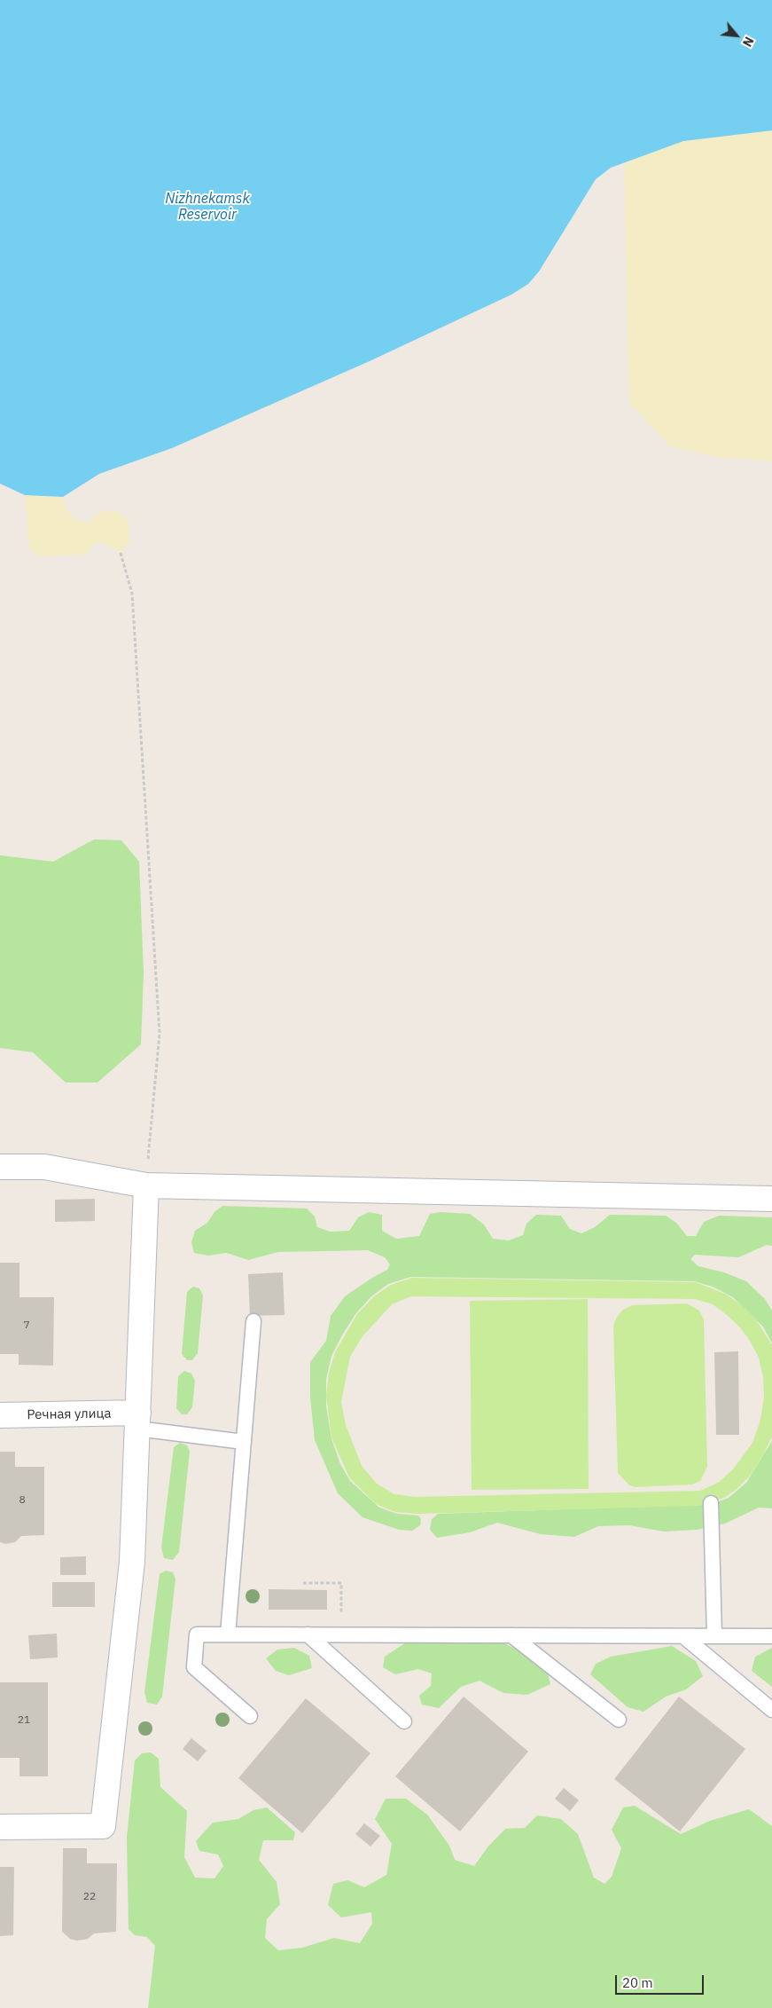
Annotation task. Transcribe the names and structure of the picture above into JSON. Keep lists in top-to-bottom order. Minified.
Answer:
{"streets":{"street":["Речная улица"]},"water":["Nizhnekamsk Reservoir"],"house_numbers":["7","8","21","22"],"scale_bar":"20 m","north":"bottom right"}
